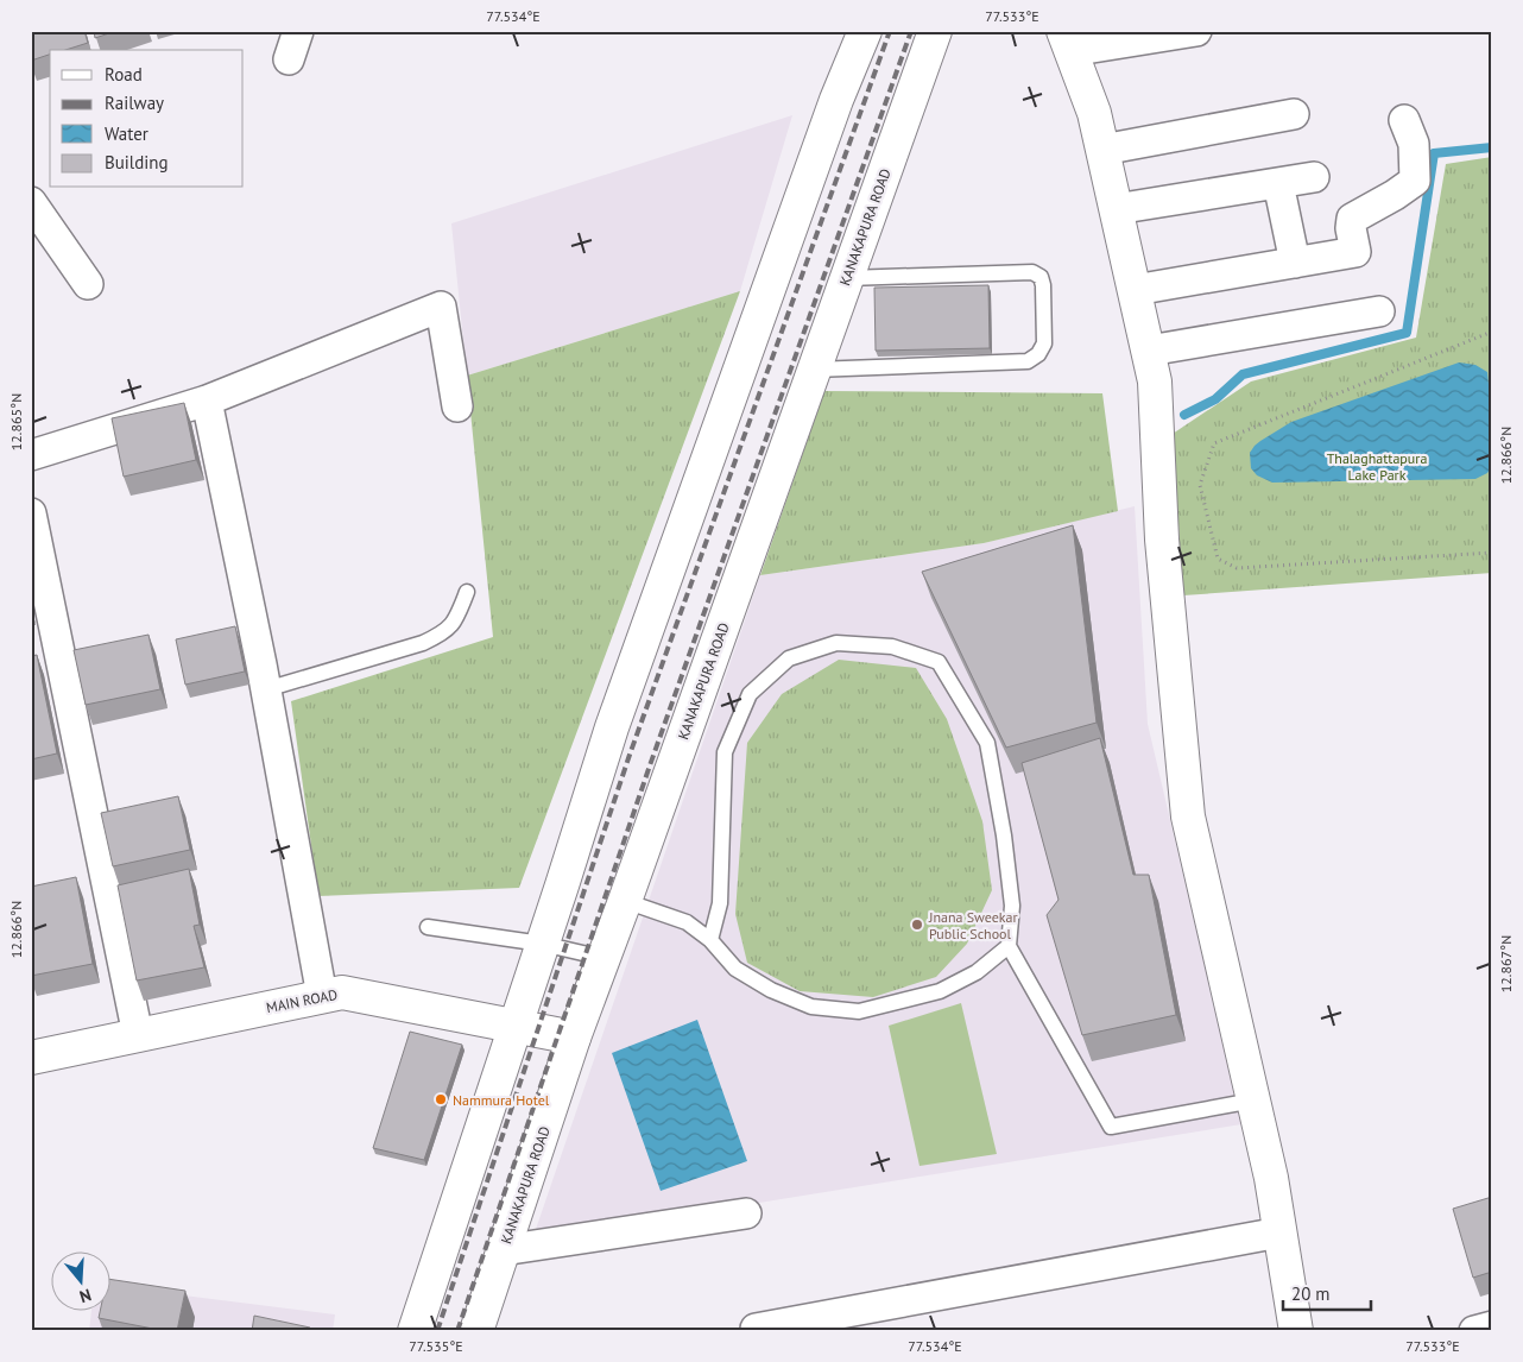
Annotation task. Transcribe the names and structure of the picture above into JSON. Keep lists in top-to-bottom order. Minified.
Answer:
{"streets":{"main road":["KANAKAPURA ROAD","MAIN ROAD"]},"crossings":[["KANAKAPURA ROAD","MAIN ROAD"]],"parks":["Thalaghattapura Lake Park"],"places":["Jnana Sweekar Public School","Nammura Hotel"],"legend":["Road","Railway","Water","Building"],"scale_bar":"20 m","north":"bottom","coordinates":["77.534°E","77.533°E","12.865°N","12.866°N","12.867°N","77.535°E"]}
